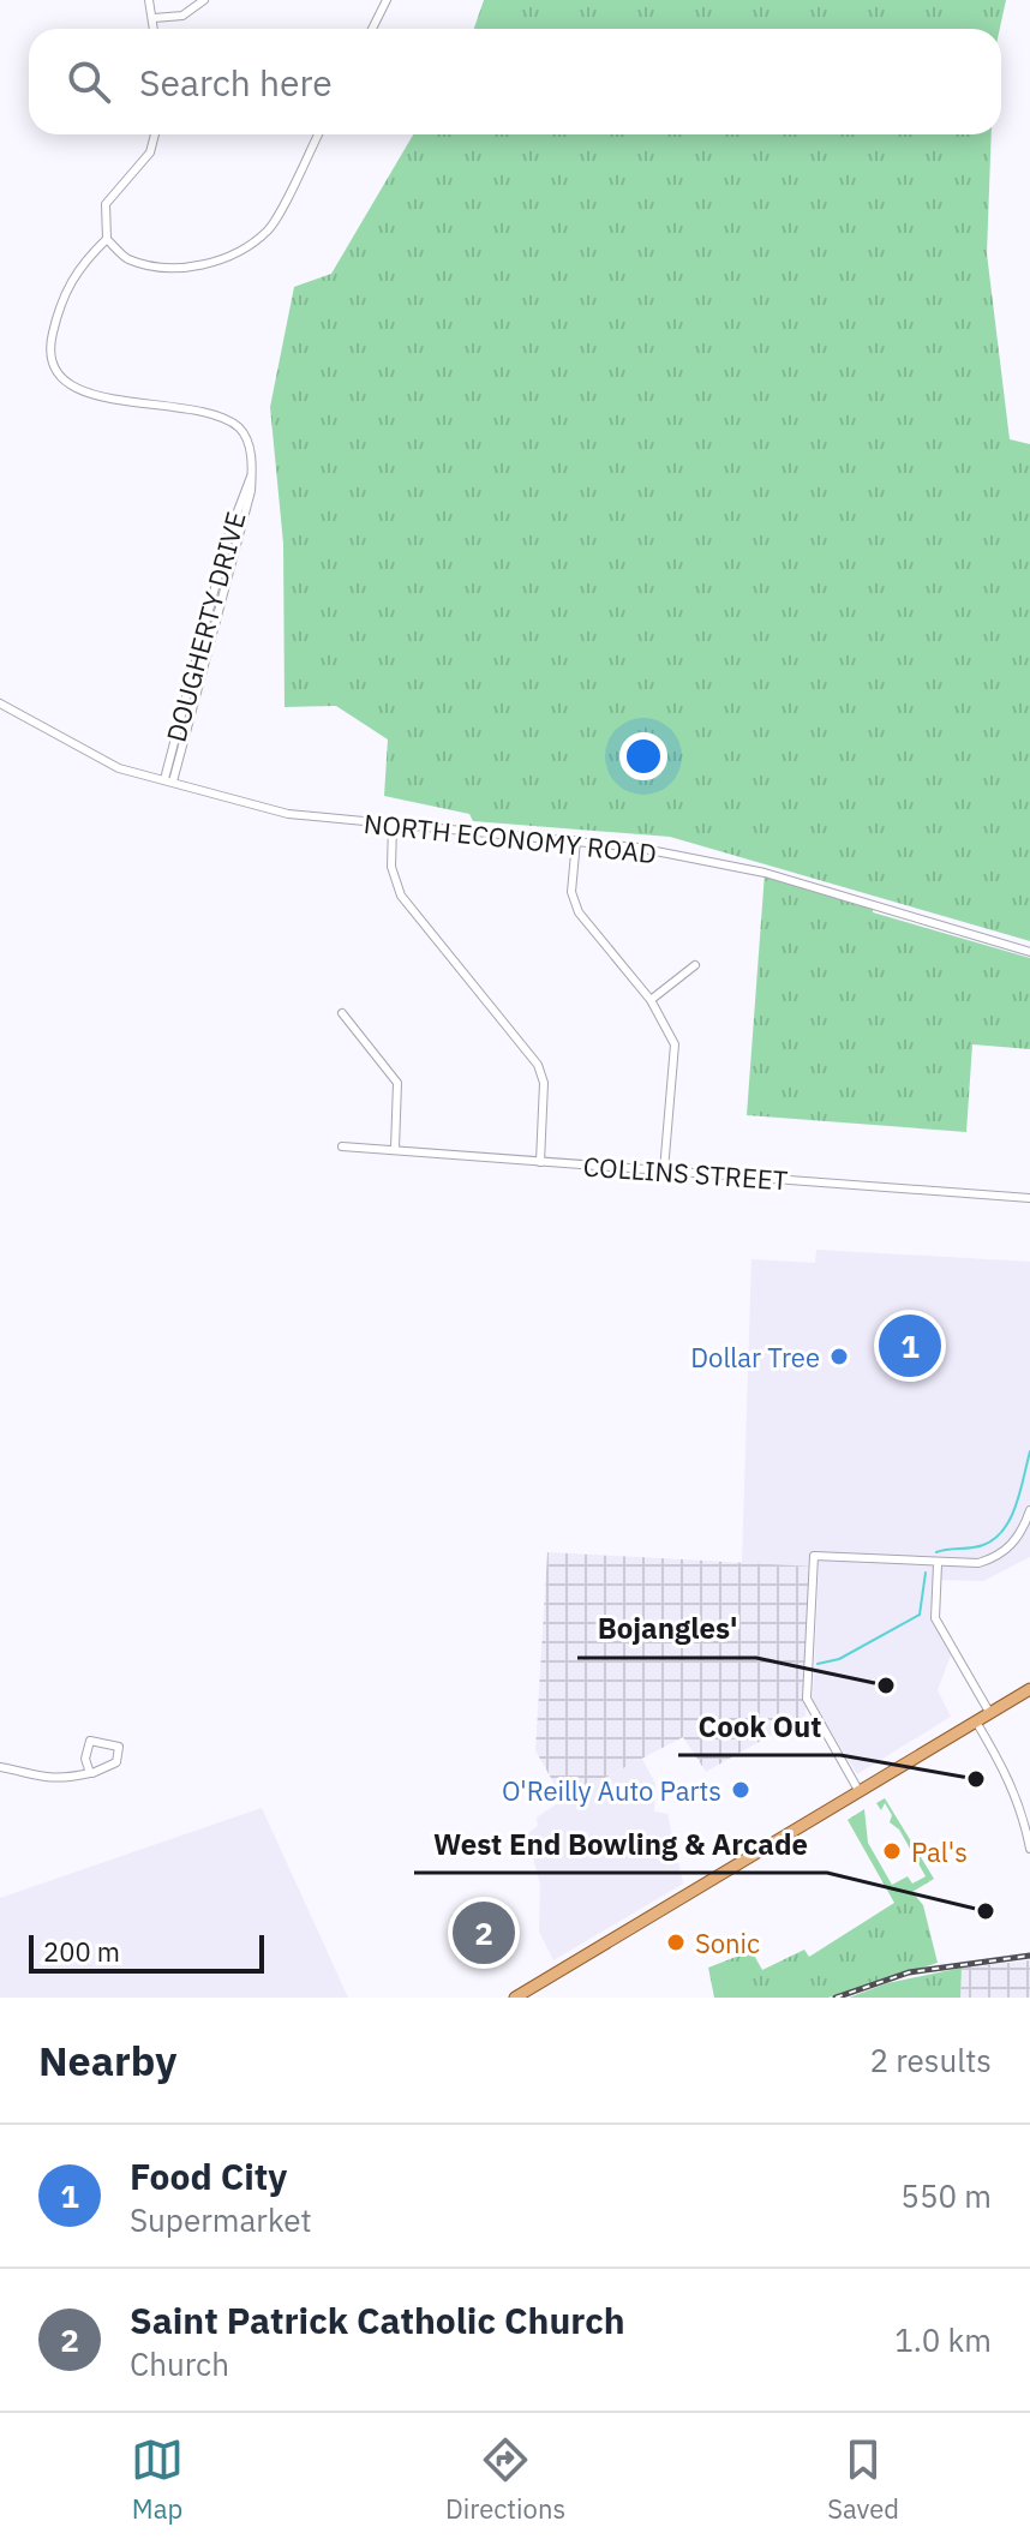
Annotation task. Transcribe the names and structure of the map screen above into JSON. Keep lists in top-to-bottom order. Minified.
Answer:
{"streets":{"street":["DOUGHERTY DRIVE","NORTH ECONOMY ROAD","COLLINS STREET"]},"crossings":[["DOUGHERTY DRIVE","NORTH ECONOMY ROAD"]],"places":["Dollar Tree","Bojangles'","Cook Out","O'Reilly Auto Parts","Pal's","West End Bowling & Arcade","Sonic"],"scale_bar":"200 m","page":{"search":"Search here","pins":["1","2"],"scale":"200 m","heading":["Nearby","2 results"],"list":[{"mark":"1","name":"Food City","note":"Supermarket","value":"550 m"},{"mark":"2","name":"Saint Patrick Catholic Church","note":"Church","value":"1.0 km"}],"nav":["Map","Directions","Saved"]}}
